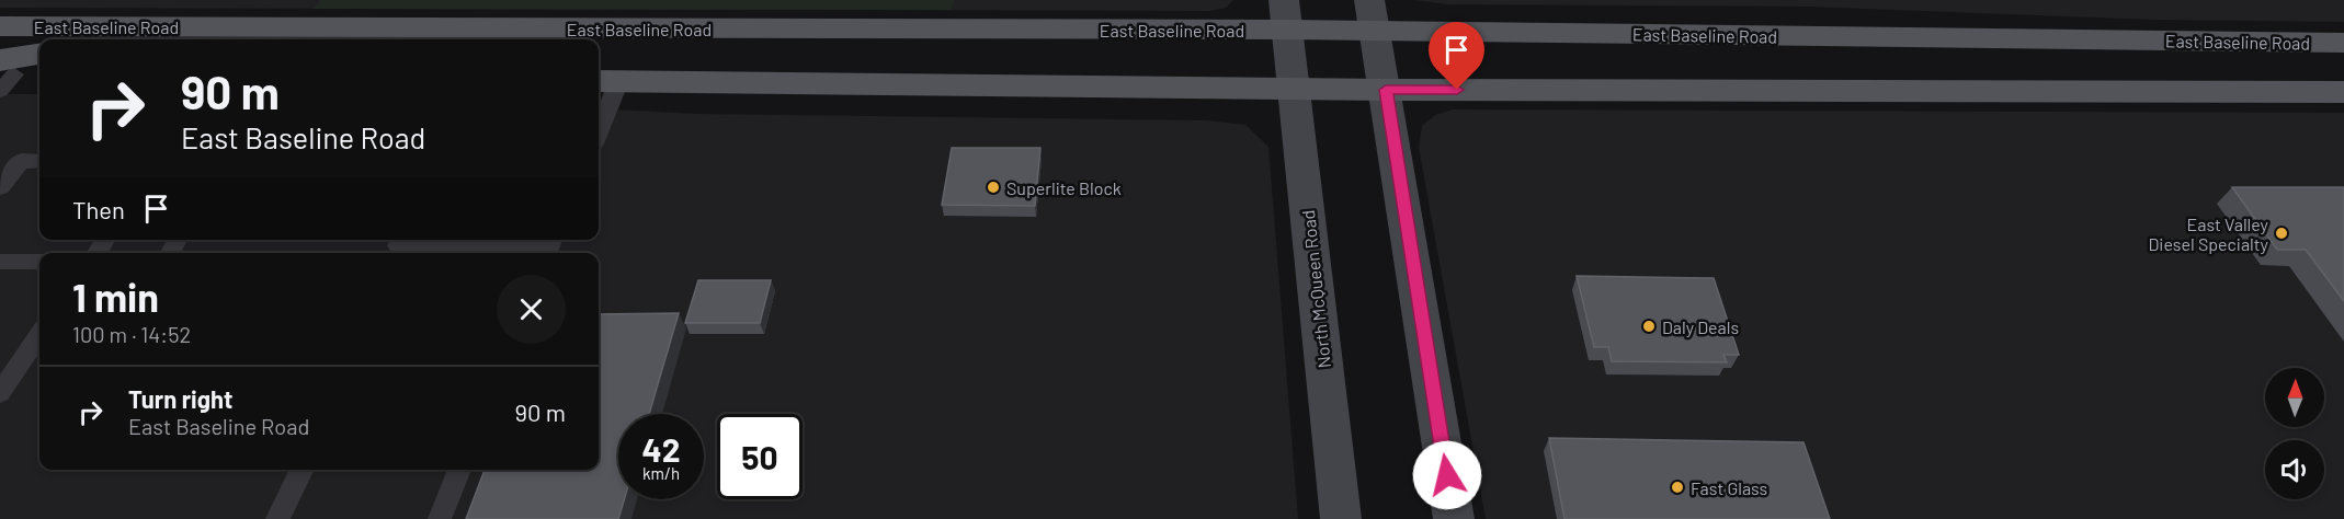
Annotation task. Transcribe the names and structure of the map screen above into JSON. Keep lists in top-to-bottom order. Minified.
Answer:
{"streets":{"main road":["East Baseline Road","North McQueen Road"]},"crossings":[["East Baseline Road","North McQueen Road"]],"places":["Superlite Block","East Valley Diesel Specialty","Daly Deals","Fast Glass"],"north":"top","page":{"turn":["90 m","East Baseline Road"],"then":"Then","heading":["1 min","100 m · 14:52"],"list":[{"name":"Turn right","note":"East Baseline Road","value":"90 m"}],"speed":"42 km/h","limit":"50"}}
